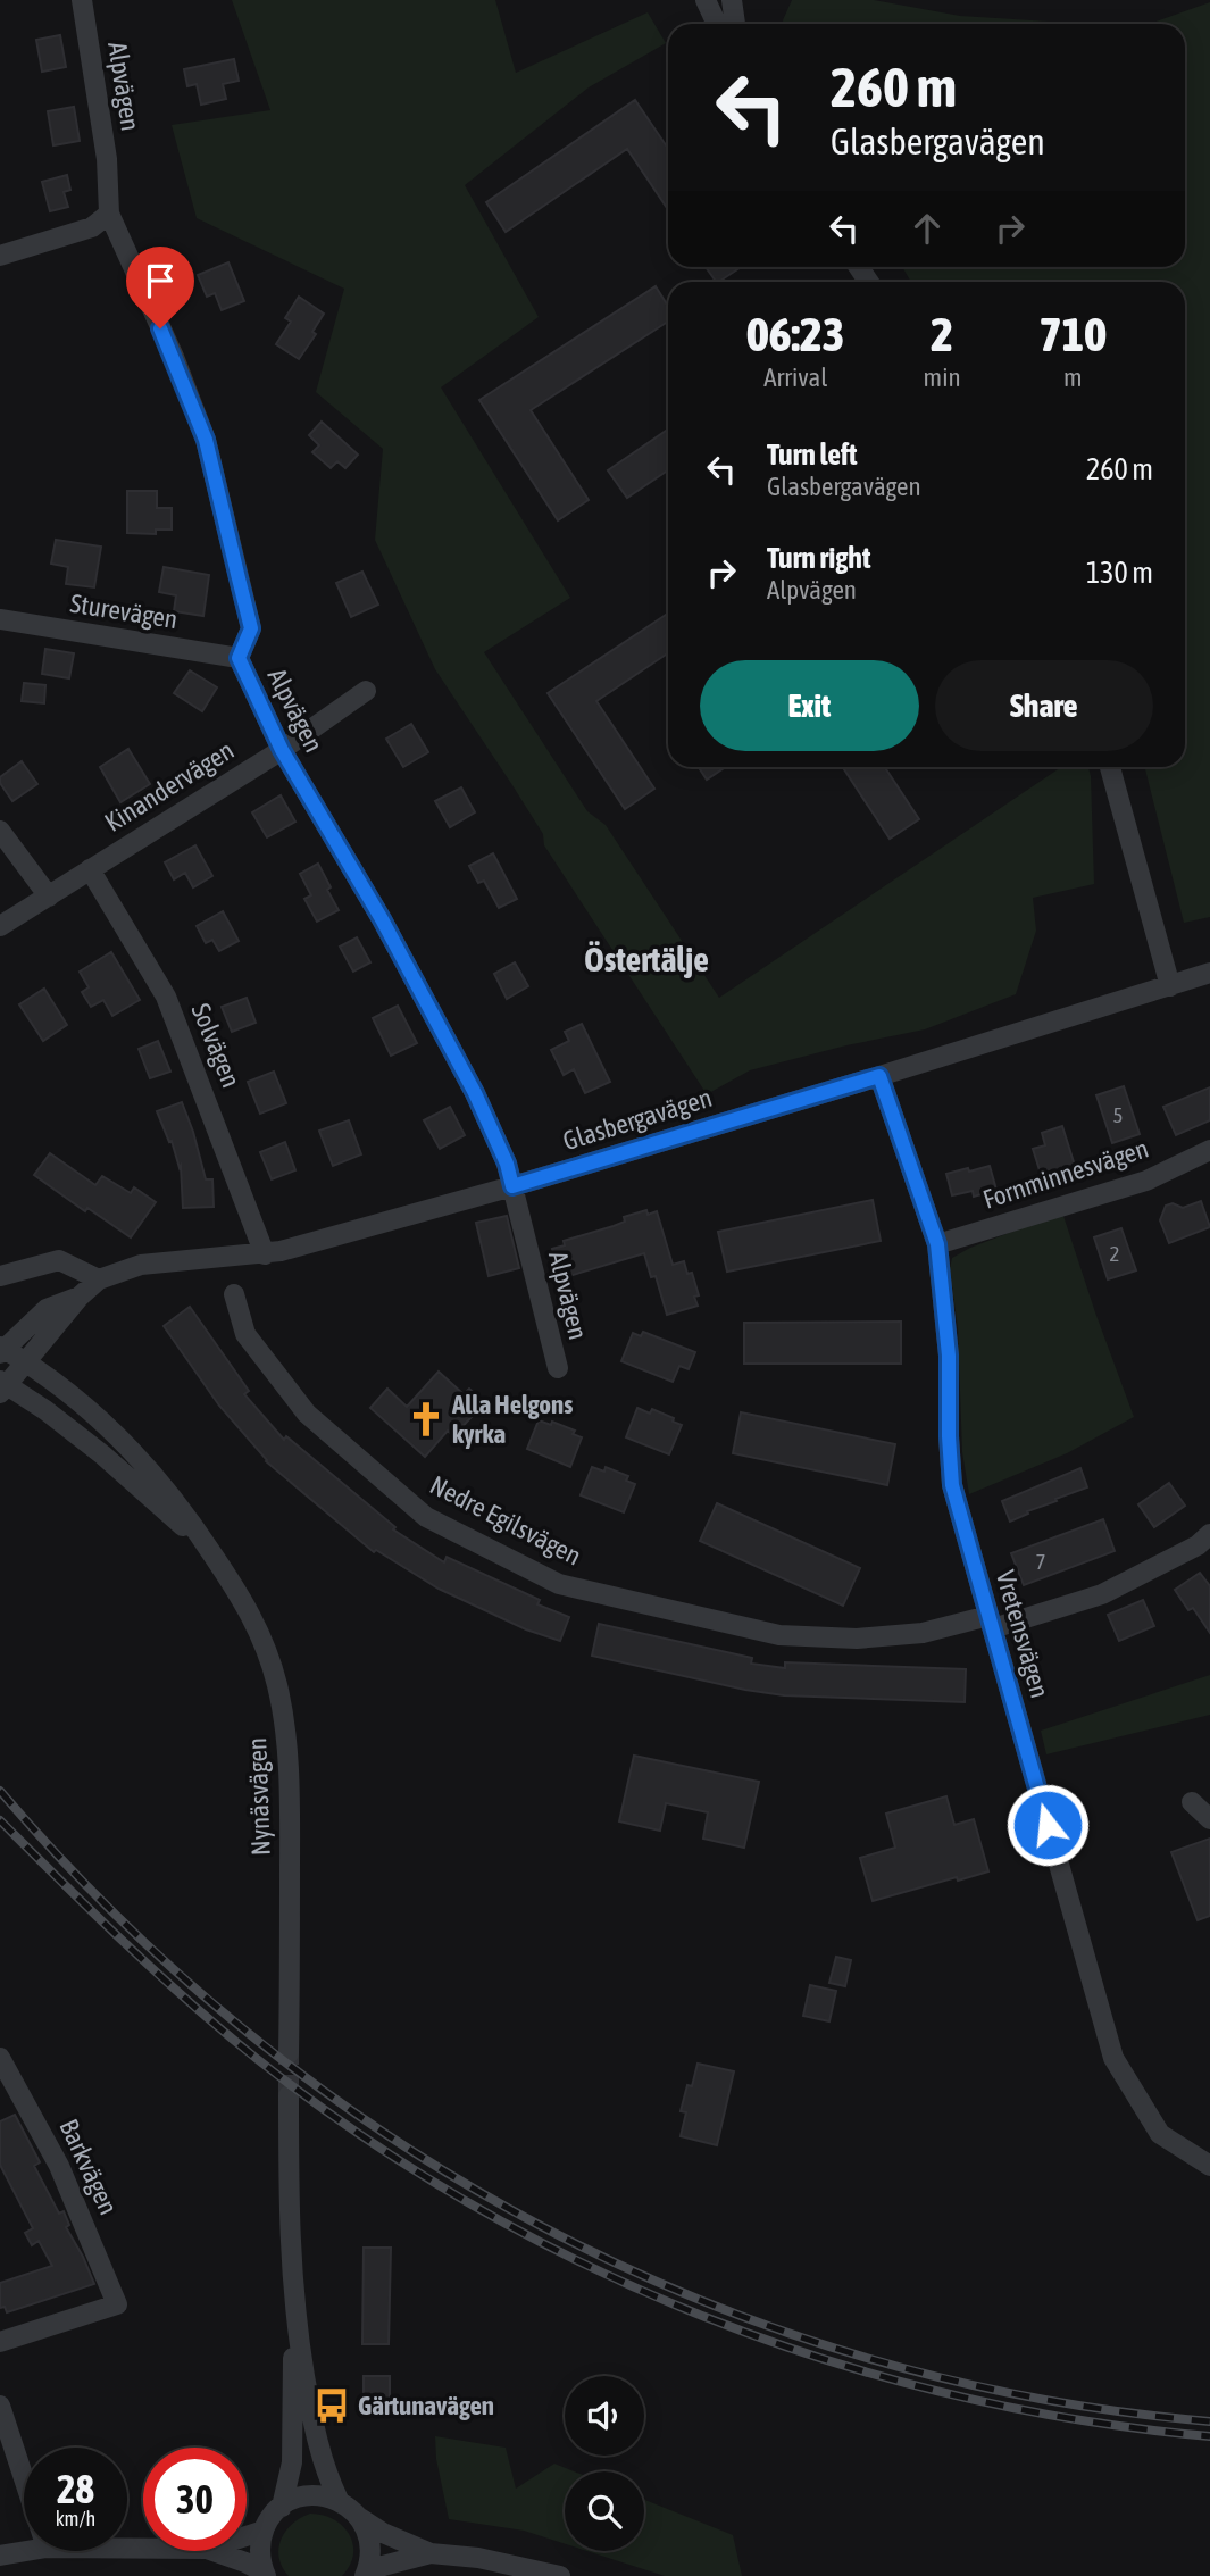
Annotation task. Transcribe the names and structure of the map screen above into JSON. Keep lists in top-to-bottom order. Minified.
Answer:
{"streets":{"street":["Alpvägen","Sturevägen","Kinandervägen","Solvägen","Glasbergavägen","Fornminnesvägen","Nedre Egilsvägen","Vretensvägen","Nynäsvägen","Barkvägen"]},"crossings":[["Alpvägen","Sturevägen"],["Alpvägen","Kinandervägen"],["Alpvägen","Glasbergavägen"],["Kinandervägen","Solvägen"],["Solvägen","Glasbergavägen"],["Glasbergavägen","Vretensvägen"],["Glasbergavägen","Nynäsvägen"],["Fornminnesvägen","Vretensvägen"],["Nedre Egilsvägen","Vretensvägen"]],"districts":["Östertälje"],"places":{"church":["Alla Helgons kyrka"],"bus stop":["Gärtunavägen"]},"house_numbers":["5","2","7"],"page":{"turn":["260 m","Glasbergavägen"],"eta":["06:23","Arrival","2","min","710","m"],"list":[{"name":"Turn left","note":"Glasbergavägen","value":"260 m"},{"name":"Turn right","note":"Alpvägen","value":"130 m"}],"buttons":["Exit","Share"],"speed":"28 km/h","limit":"30"}}
